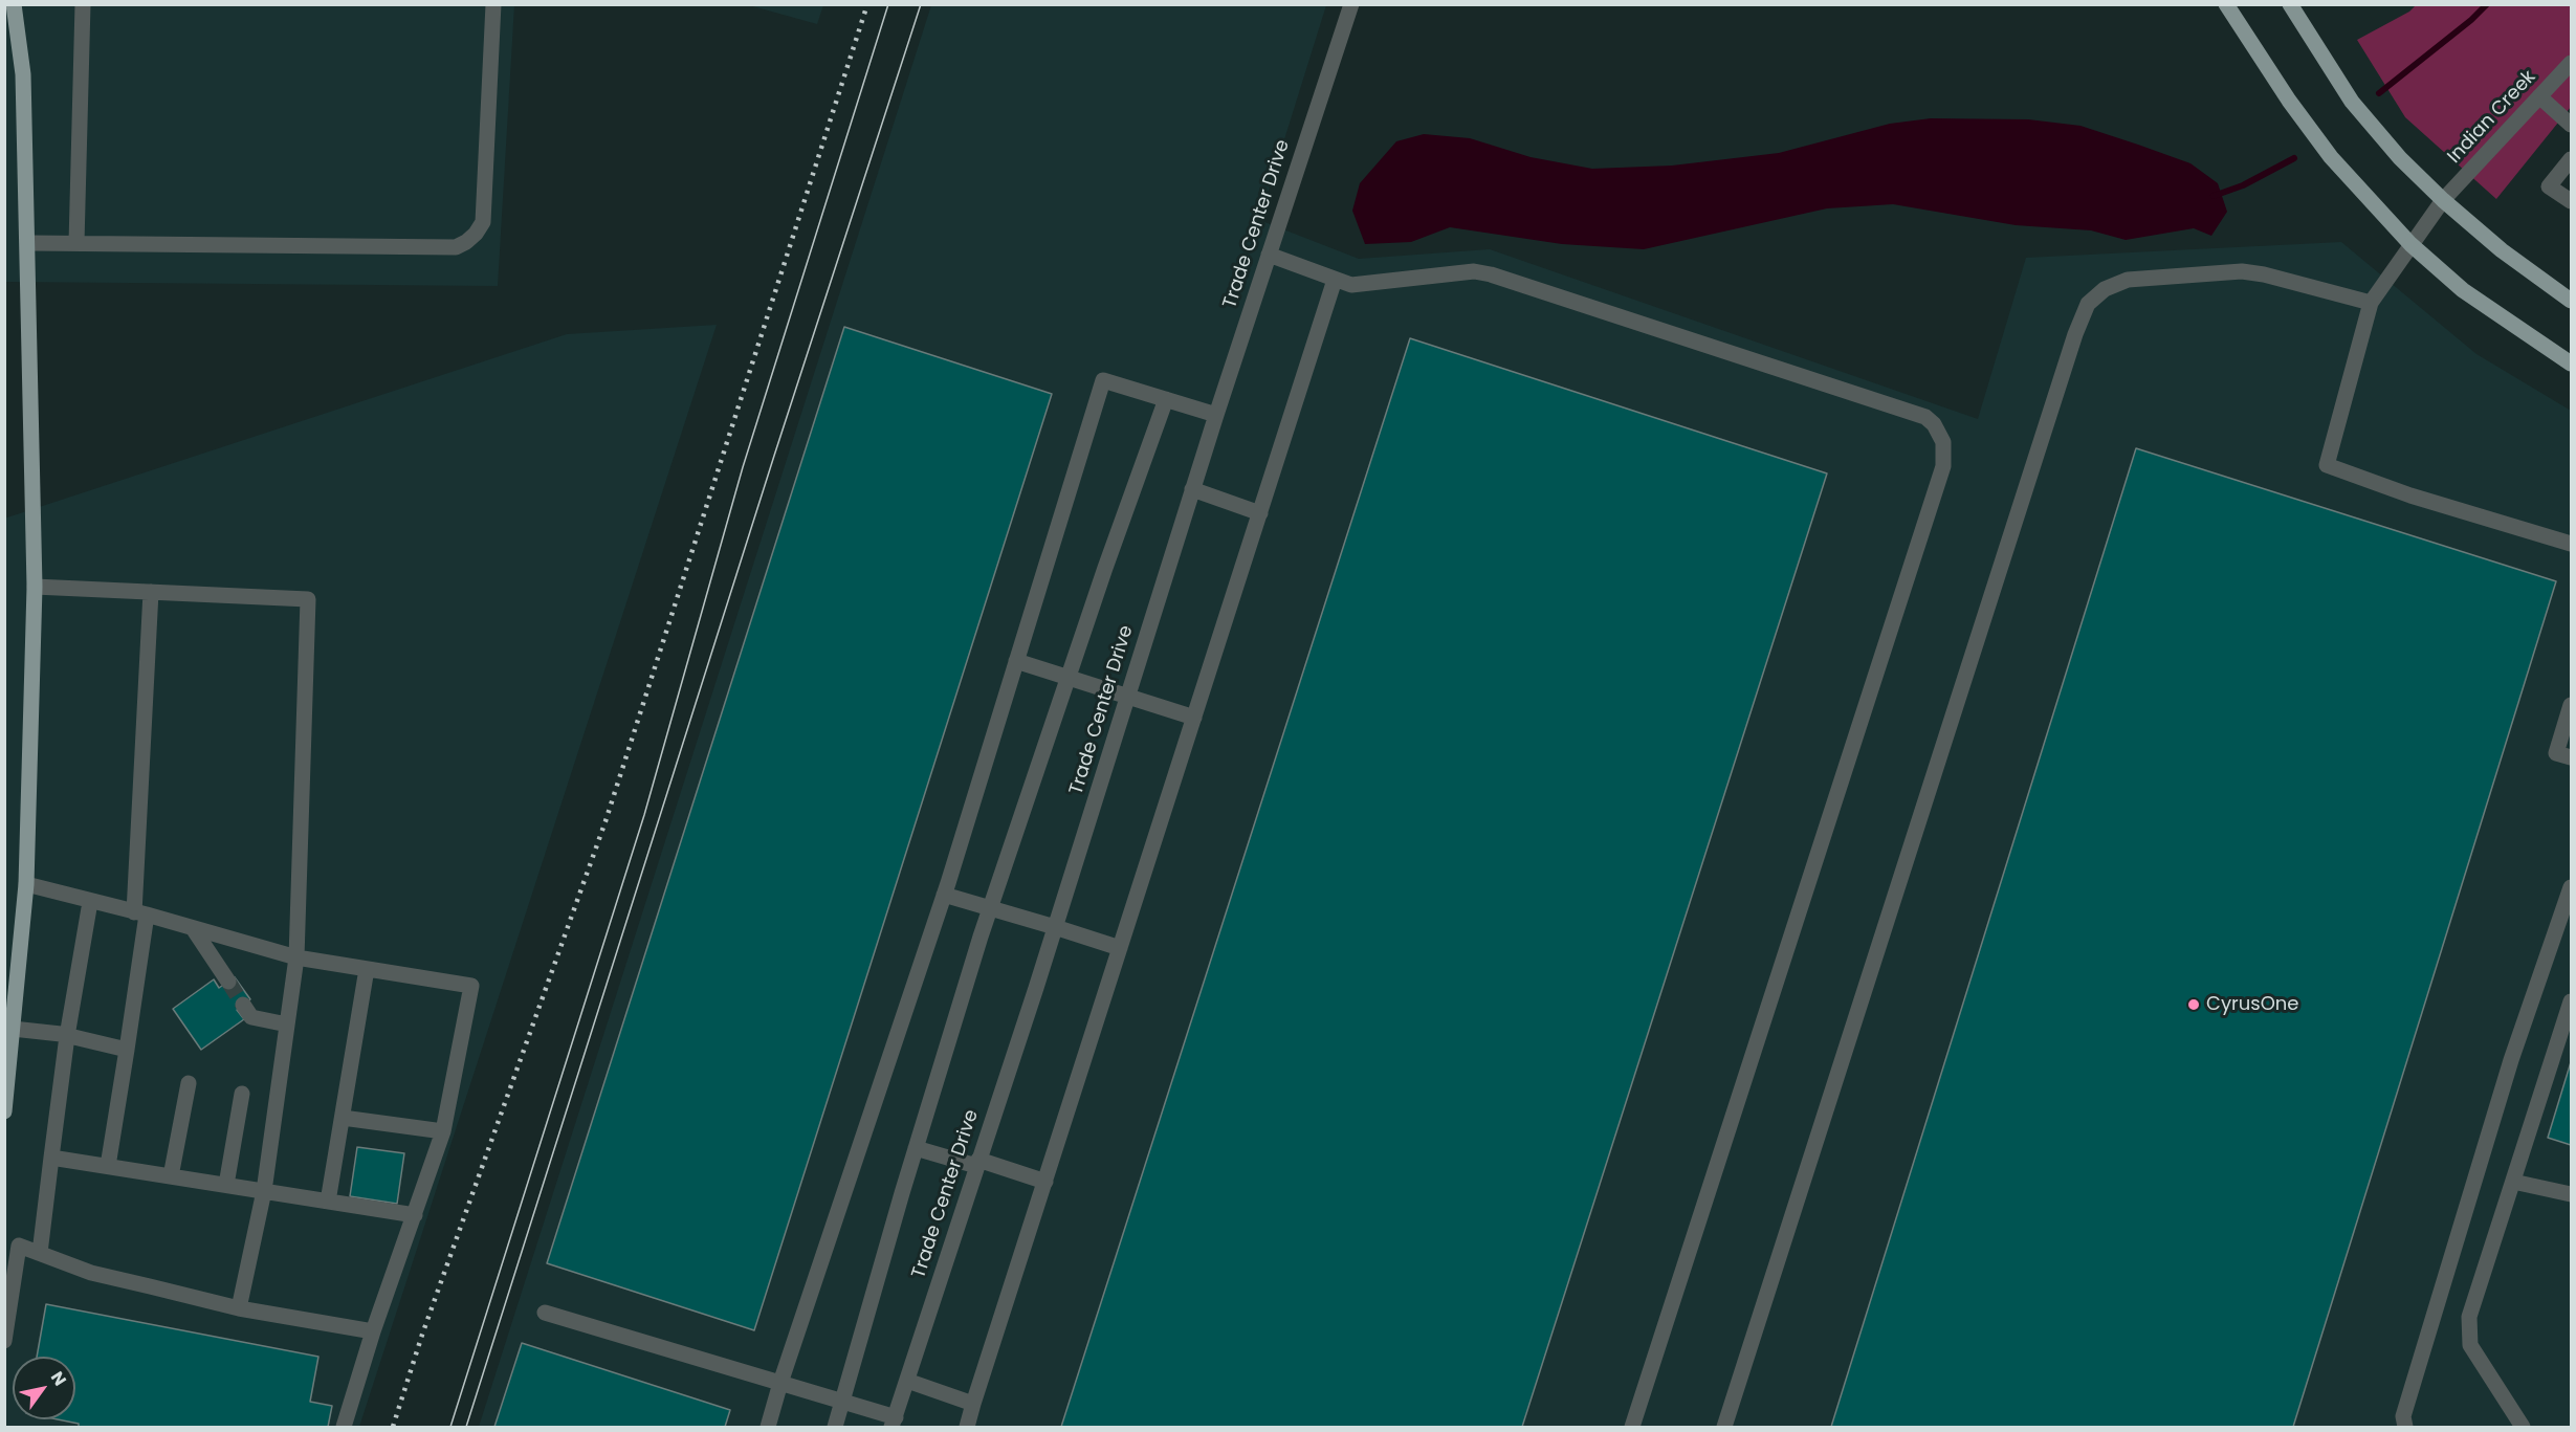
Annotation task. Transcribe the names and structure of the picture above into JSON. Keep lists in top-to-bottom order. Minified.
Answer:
{"streets":{"street":["Indian Creek","Trade Center Drive"]},"places":["CyrusOne"],"north":"top right"}
